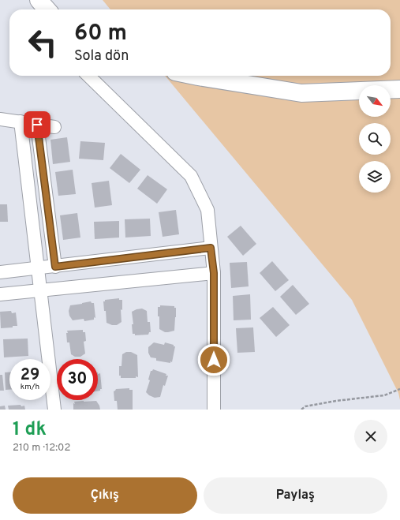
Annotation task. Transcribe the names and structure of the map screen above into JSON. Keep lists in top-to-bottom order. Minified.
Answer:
{"north":"bottom right","page":{"turn":["60 m","Sola dön"],"speed":"29 km/h","limit":"30","heading":["1 dk","210 m · 12:02"],"buttons":["Çıkış","Paylaş"]}}
